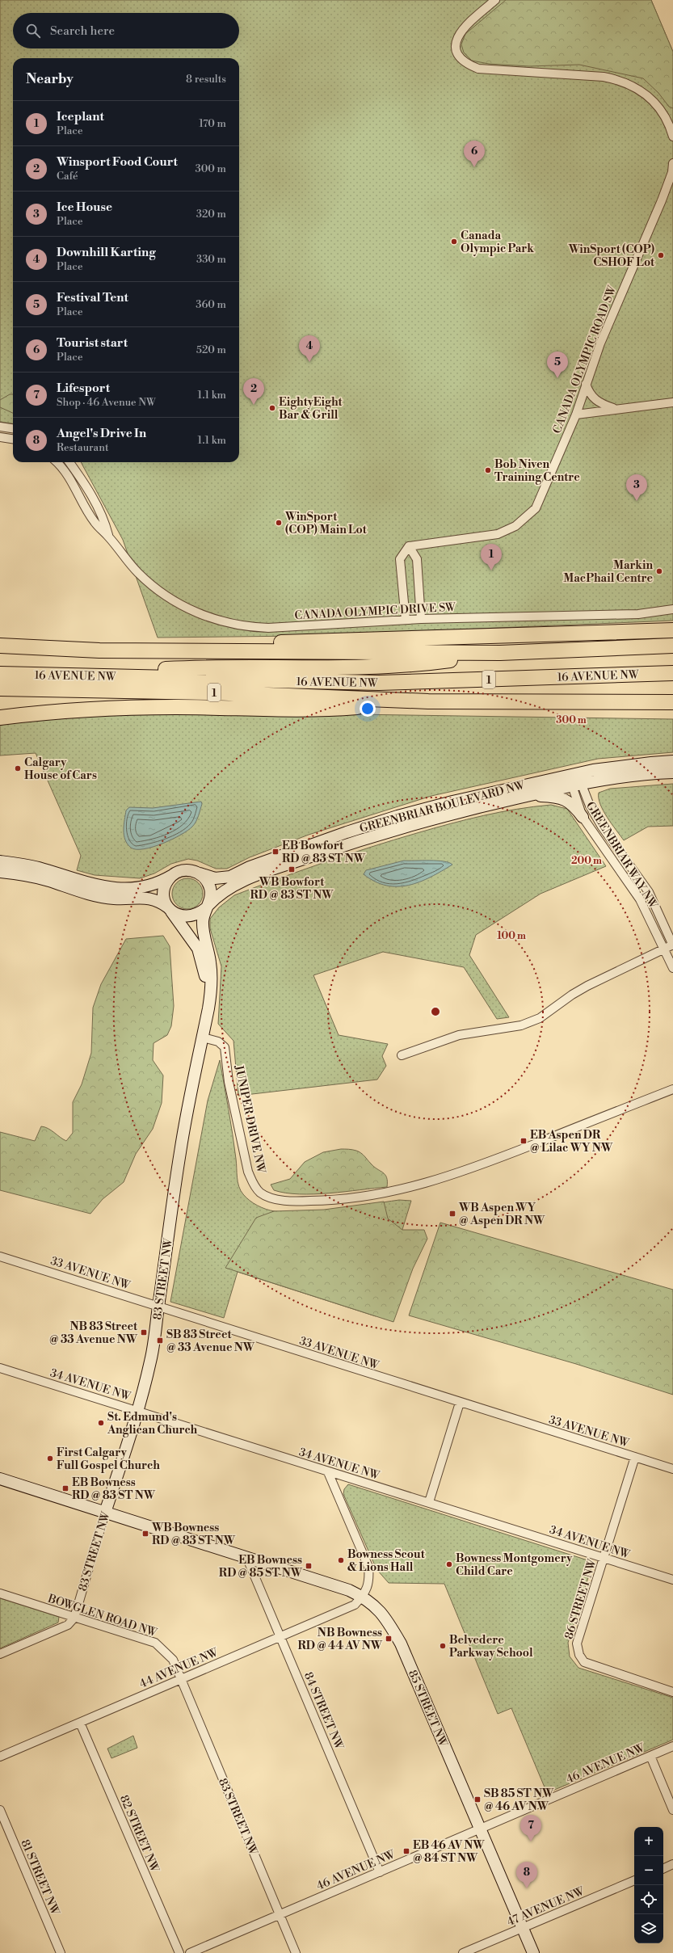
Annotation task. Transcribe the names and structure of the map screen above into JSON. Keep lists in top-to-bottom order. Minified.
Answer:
{"streets":{"highway":["16 AVENUE NW","1"],"street":["CANADA OLYMPIC ROAD SW","CANADA OLYMPIC DRIVE SW","GREENBRIAR BOULEVARD NW","GREENBRIAR WAY NW","JUNIPER DRIVE NW","33 AVENUE NW","83 STREET NW","34 AVENUE NW","86 STREET NW","BOWGLEN ROAD NW","44 AVENUE NW","85 STREET NW","84 STREET NW","46 AVENUE NW","82 STREET NW","81 STREET NW","47 AVENUE NW"]},"crossings":[["GREENBRIAR BOULEVARD NW","GREENBRIAR WAY NW"],["GREENBRIAR BOULEVARD NW","83 STREET NW"],["JUNIPER DRIVE NW","83 STREET NW"],["33 AVENUE NW","83 STREET NW"],["33 AVENUE NW","86 STREET NW"],["83 STREET NW","34 AVENUE NW"],["83 STREET NW","BOWGLEN ROAD NW"],["83 STREET NW","44 AVENUE NW"],["83 STREET NW","85 STREET NW"],["83 STREET NW","46 AVENUE NW"],["34 AVENUE NW","86 STREET NW"],["BOWGLEN ROAD NW","44 AVENUE NW"],["44 AVENUE NW","85 STREET NW"],["44 AVENUE NW","84 STREET NW"],["44 AVENUE NW","82 STREET NW"],["85 STREET NW","84 STREET NW"],["85 STREET NW","46 AVENUE NW"],["85 STREET NW","47 AVENUE NW"],["84 STREET NW","46 AVENUE NW"]],"places":{"other":["Canada Olympic Park","WinSport (COP) CSHOF Lot","EightyEight Bar & Grill","Bob Niven Training Centre","WinSport (COP) Main Lot","Markin MacPhail Centre","Calgary House of Cars","St. Edmund's Anglican Church","First Calgary Full Gospel Church","Bowness Scout & Lions Hall","Bowness Montgomery Child Care","Belvedere Parkway School"],"transit":["EB Bowfort RD @ 83 ST NW","WB Bowfort RD @ 83 ST NW","EB Aspen DR @ Lilac WY NW","WB Aspen WY @ Aspen DR NW","NB 83 Street @ 33 Avenue NW","SB 83 Street @ 33 Avenue NW","EB Bowness RD @ 83 ST NW","WB Bowness RD @ 83 ST NW","EB Bowness RD @ 85 ST NW","NB Bowness RD @ 44 AV NW","SB 85 ST NW @ 46 AV NW","EB 46 AV NW @ 84 ST NW"]},"page":{"search":"Search here","heading":["Nearby","8 results"],"list":[{"mark":"1","name":"Iceplant","note":"Place","value":"170 m"},{"mark":"2","name":"Winsport Food Court","note":"Café","value":"300 m"},{"mark":"3","name":"Ice House","note":"Place","value":"320 m"},{"mark":"4","name":"Downhill Karting","note":"Place","value":"330 m"},{"mark":"5","name":"Festival Tent","note":"Place","value":"360 m"},{"mark":"6","name":"Tourist start","note":"Place","value":"520 m"},{"mark":"7","name":"Lifesport","note":"Shop · 46 Avenue NW","value":"1.1 km"},{"mark":"8","name":"Angel's Drive In","note":"Restaurant","value":"1.1 km"}],"pins":["6","4","5","2","3","1","7","8"],"map_buttons":["+","−"]},"rings":["300 m","200 m","100 m"]}
